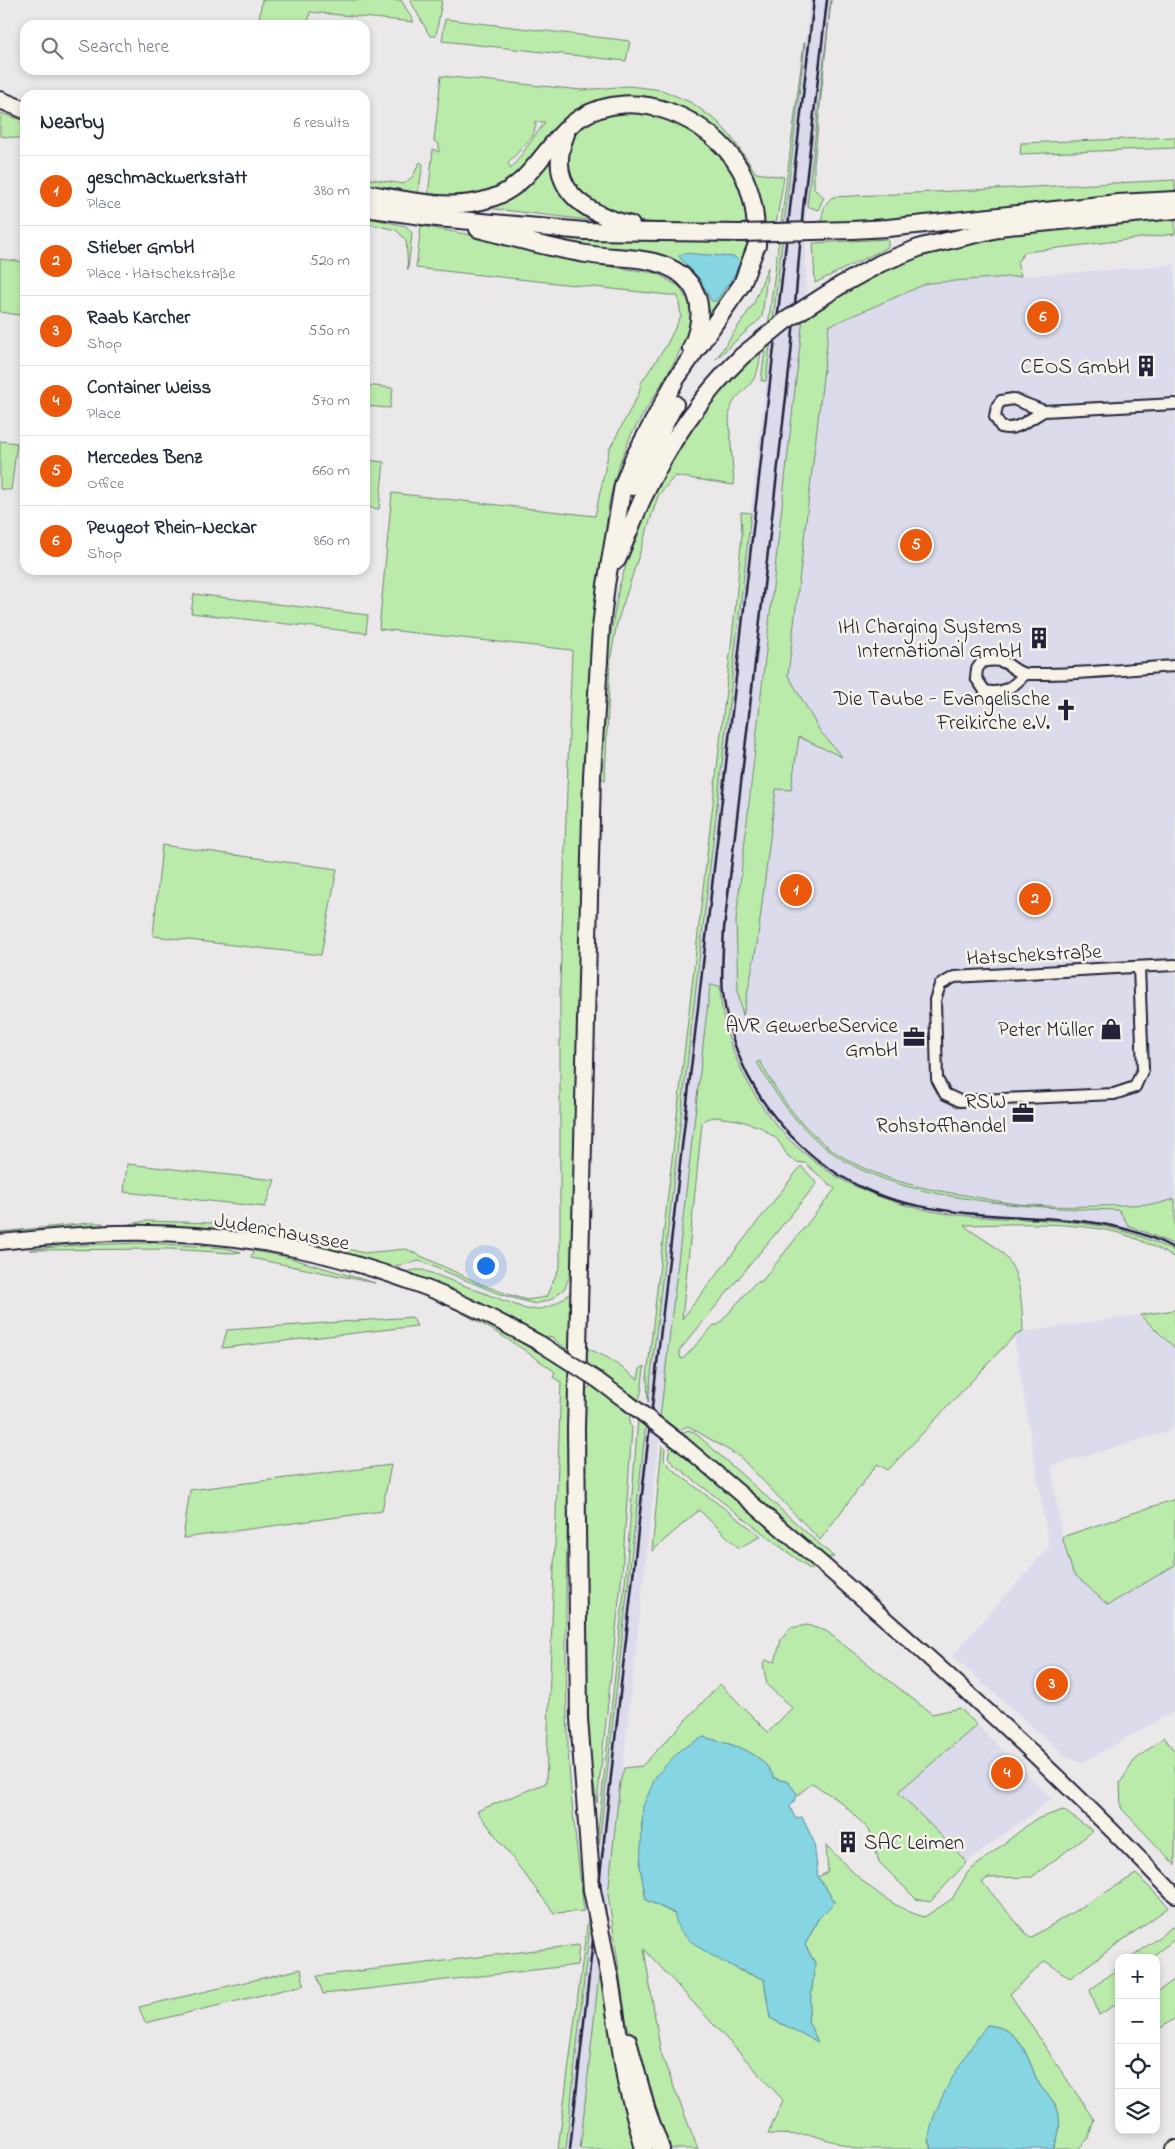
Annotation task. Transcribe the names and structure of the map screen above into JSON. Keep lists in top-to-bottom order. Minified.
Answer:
{"streets":{"main road":["Judenchaussee"],"street":["Hatschekstraße"]},"places":{"building":["CEOS GmbH","IHI Charging Systems International GmbH","SAC Leimen"],"church":["Die Taube - Evangelische Freikirche e.V."],"shop":["Peter Müller"],"office":["AVR GewerbeService GmbH","RSW Rohstoffhandel"]},"page":{"search":"Search here","heading":["Nearby","6 results"],"list":[{"mark":"1","name":"geschmackwerkstatt","note":"Place","value":"380 m"},{"mark":"2","name":"Stieber GmbH","note":"Place · Hatschekstraße","value":"520 m"},{"mark":"3","name":"Raab Karcher","note":"Shop","value":"550 m"},{"mark":"4","name":"Container Weiss","note":"Place","value":"570 m"},{"mark":"5","name":"Mercedes Benz","note":"Office","value":"660 m"},{"mark":"6","name":"Peugeot Rhein-Neckar","note":"Shop","value":"860 m"}],"pins":["6","5","1","2","3","4"],"map_buttons":["+","−"]}}
